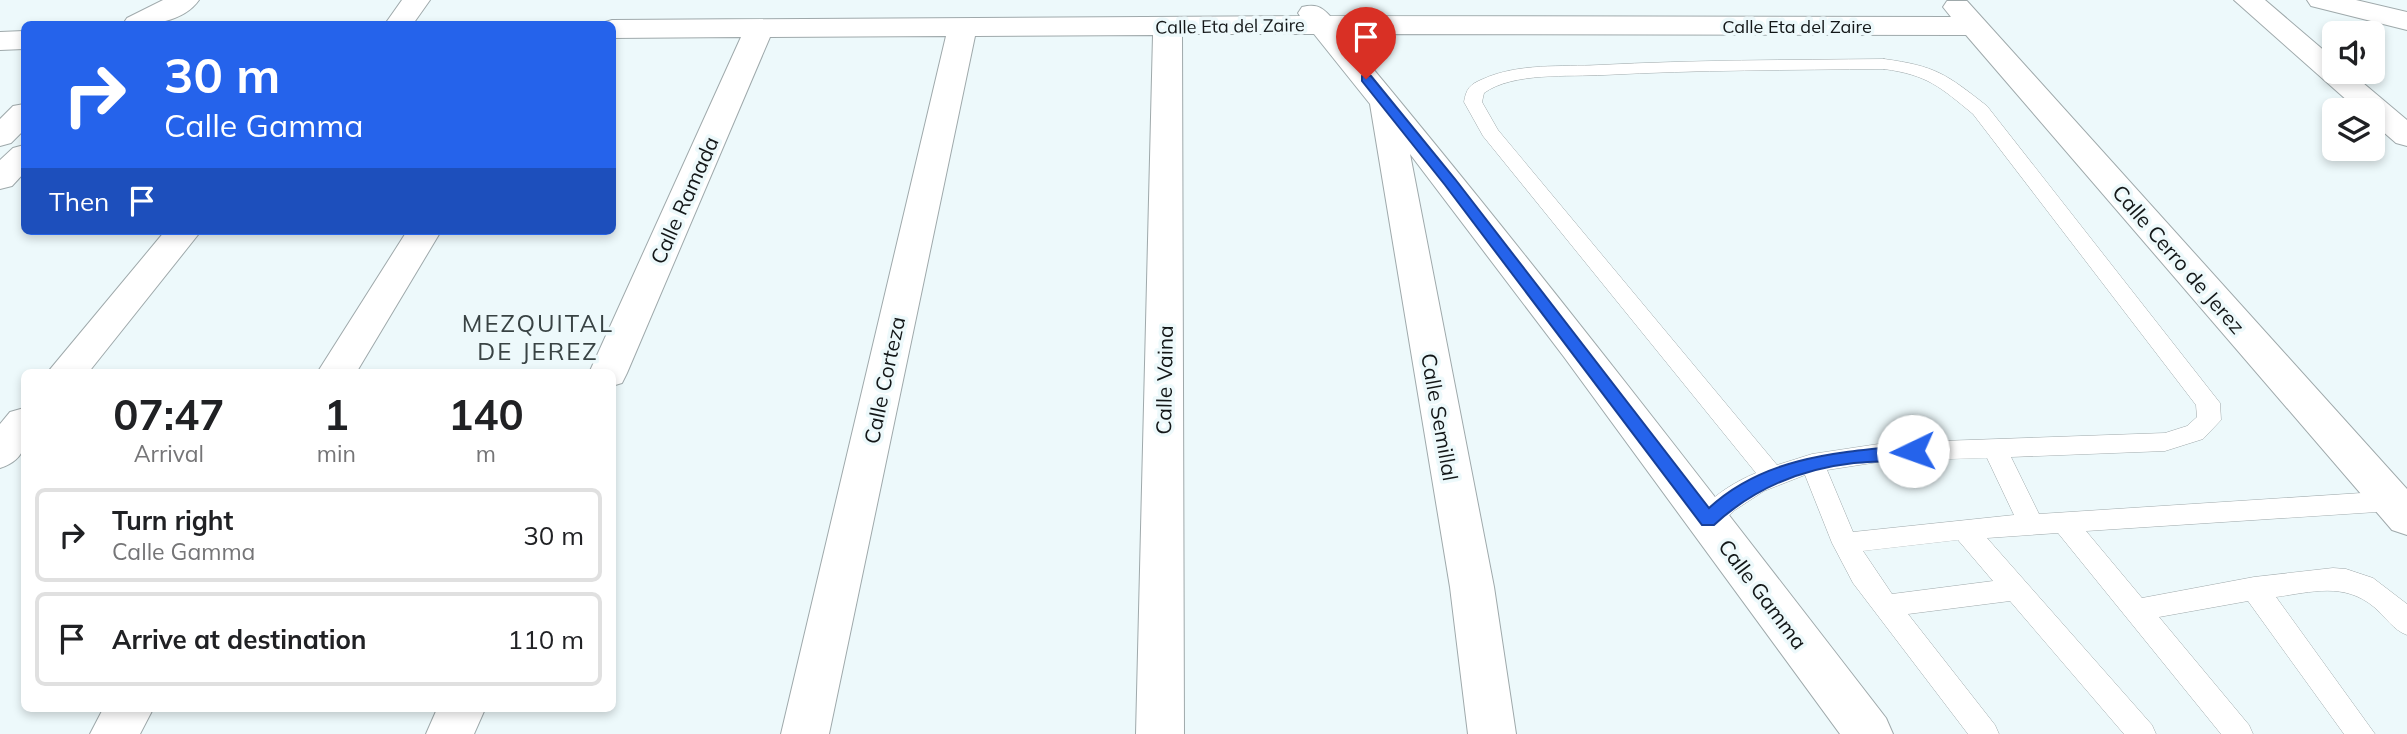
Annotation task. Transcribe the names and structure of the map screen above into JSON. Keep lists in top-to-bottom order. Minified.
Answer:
{"streets":{"street":["Calle Eta del Zaire","Calle Ramada","Calle Cerro de Jerez","Calle Corteza","Calle Vaina","Calle Semillal","Calle Gamma"]},"crossings":[["Calle Eta del Zaire","Calle Ramada"],["Calle Eta del Zaire","Calle Cerro de Jerez"],["Calle Eta del Zaire","Calle Corteza"],["Calle Eta del Zaire","Calle Vaina"],["Calle Eta del Zaire","Calle Gamma"],["Calle Semillal","Calle Gamma"]],"districts":["MEZQUITAL DE JEREZ"],"page":{"turn":["30 m","Calle Gamma"],"then":"Then","eta":["07:47","Arrival","1","min","140","m"],"list":[{"name":"Turn right","note":"Calle Gamma","value":"30 m"},{"name":"Arrive at destination","value":"110 m"}]}}
